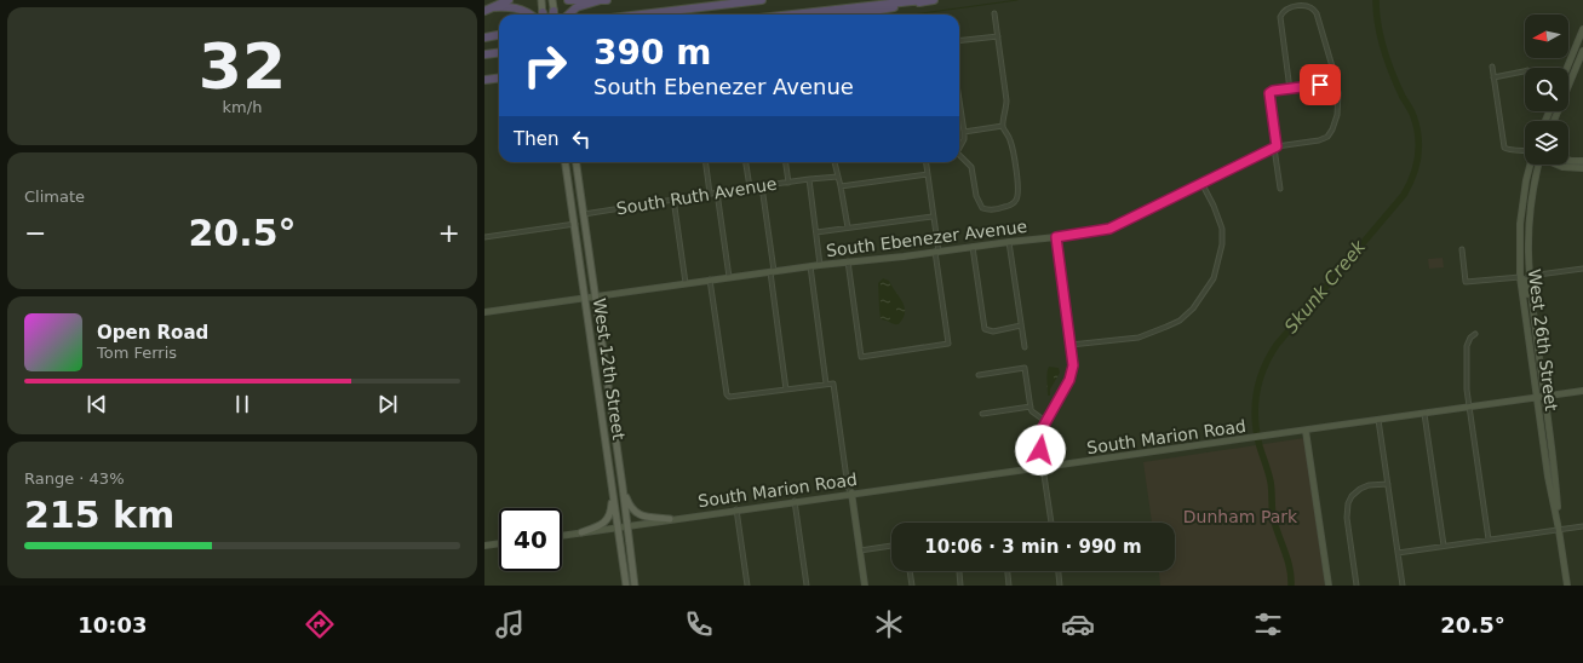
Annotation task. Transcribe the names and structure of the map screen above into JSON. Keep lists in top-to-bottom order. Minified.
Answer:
{"streets":{"main road":["South Ebenezer Avenue","West 26th Street","West 12th Street","South Marion Road"],"street":["South Ruth Avenue"]},"crossings":[["South Ruth Avenue","West 12th Street"],["South Ebenezer Avenue","West 12th Street"],["West 26th Street","South Marion Road"],["West 12th Street","South Marion Road"]],"water":["Skunk Creek"],"parks":["Dunham Park"],"north":"left","page":{"tile":[["32","km/h"],"Climate",["Range · 43%","215 km"]],"turn":["390 m","South Ebenezer Avenue"],"then":"Then","heat":["−","20.5°","+"],"song":["Open Road","Tom Ferris"],"limit":"40","trip":"10:06 · 3 min · 990 m","tabs":["10:03","20.5°"]}}
